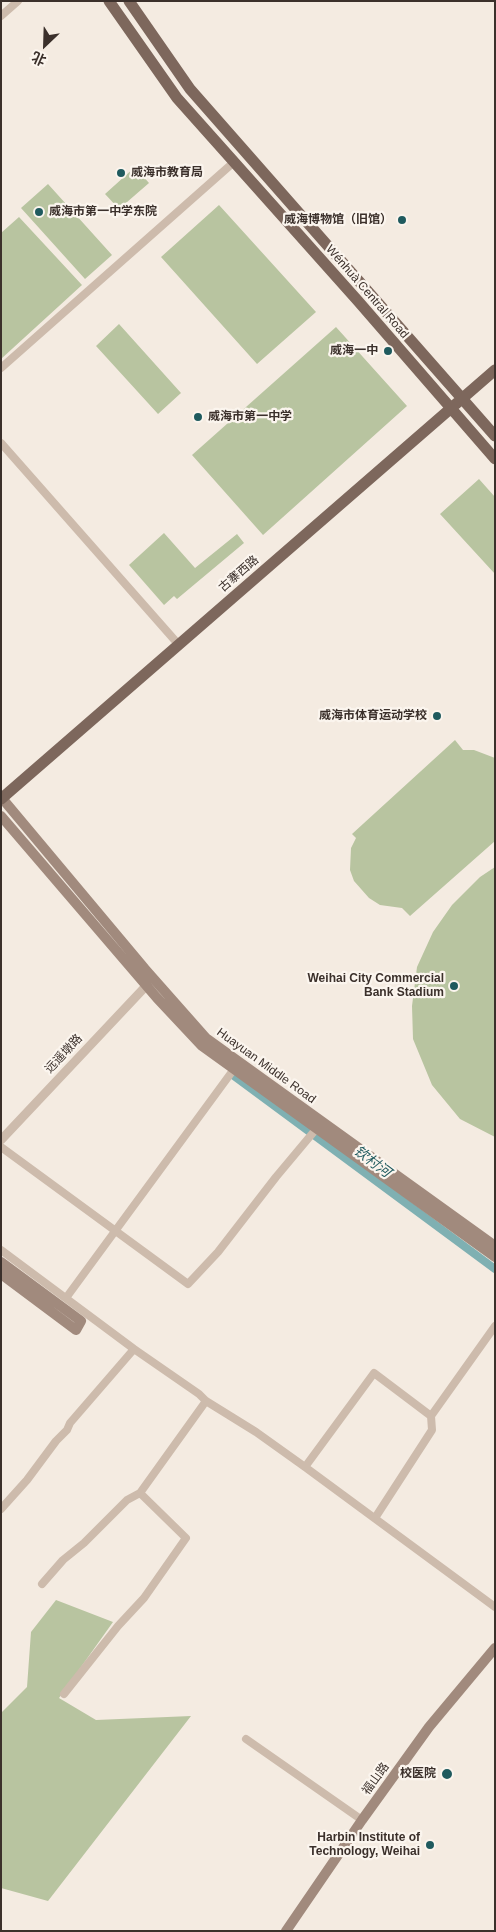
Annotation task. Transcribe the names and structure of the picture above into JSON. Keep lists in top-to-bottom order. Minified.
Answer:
{"streets":{"main road":["Wénhuà Central Road","古寨西路","Huayuan Middle Road","福山路"],"street":["远遥墩路"]},"crossings":[["Wénhuà Central Road","古寨西路"],["古寨西路","Huayuan Middle Road"],["远遥墩路","Huayuan Middle Road"]],"water":["钦村河"],"places":["威海市教育局","威海市第一中学东院","威海博物馆（旧馆）","威海一中","威海市第一中学","威海市体育运动学校","Weihai City Commercial Bank Stadium","校医院","Harbin Institute of Technology, Weihai"],"north":"bottom left"}
